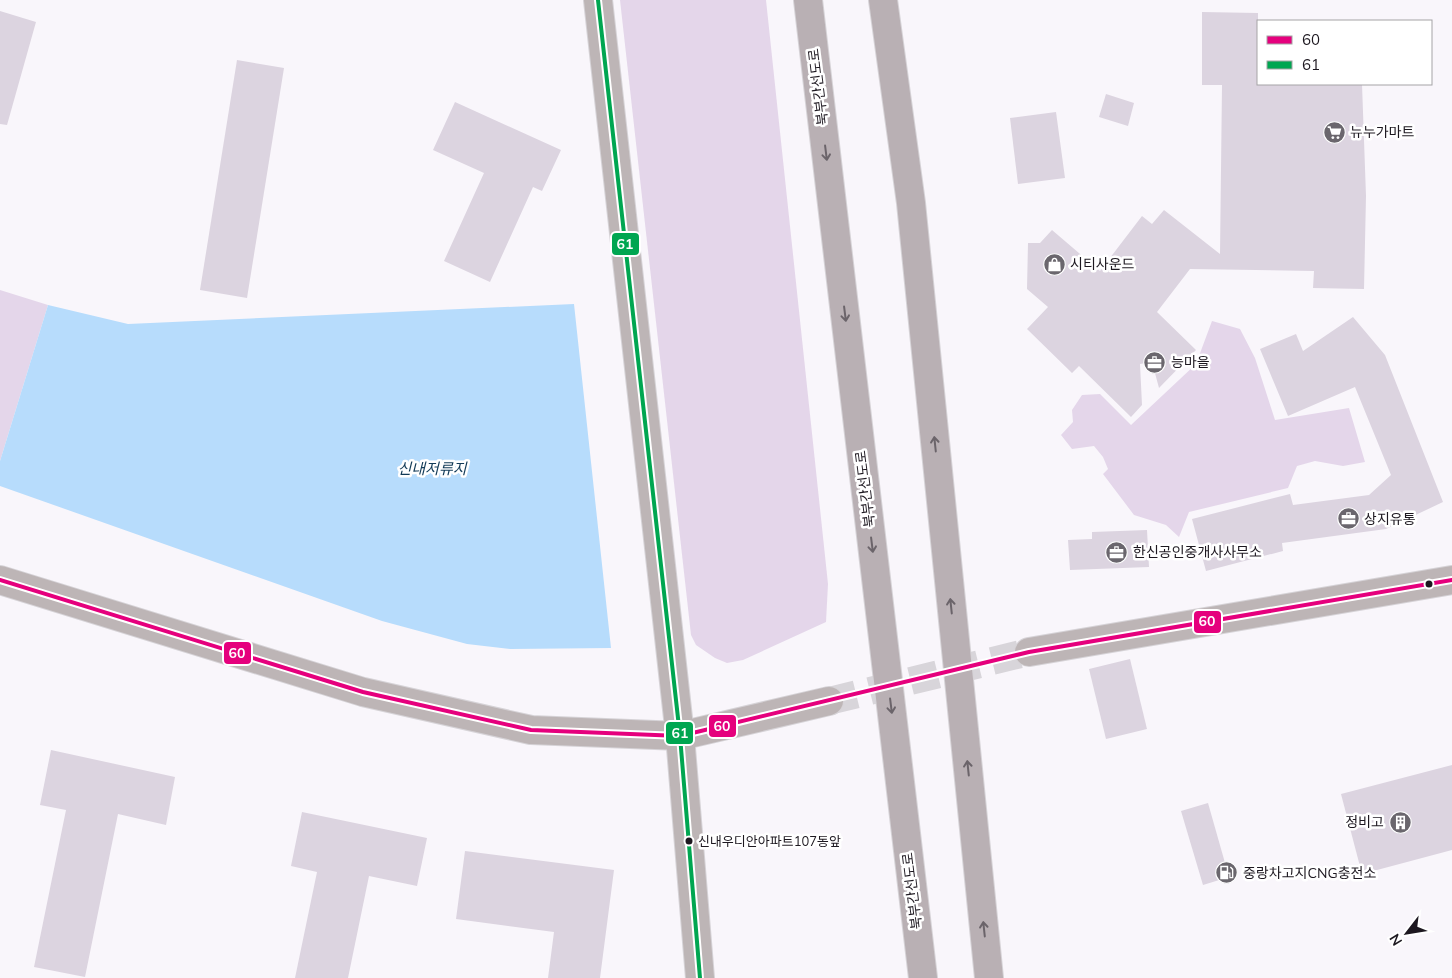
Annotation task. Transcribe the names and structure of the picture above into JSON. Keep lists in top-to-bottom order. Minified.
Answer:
{"streets":{"highway":["북부간선도로"]},"water":["신내저류지"],"places":{"supermarket":["뉴누가마트"],"shop":["시티사운드"],"office":["능마을","상지유통","한신공인중개사사무소"],"building":["정비고"],"other":["신내우디안아파트107동앞"],"fuel station":["중랑차고지CNG충전소"]},"lines":["transit line 61","transit line 60"],"legend":["60","61"],"north":"bottom left"}
